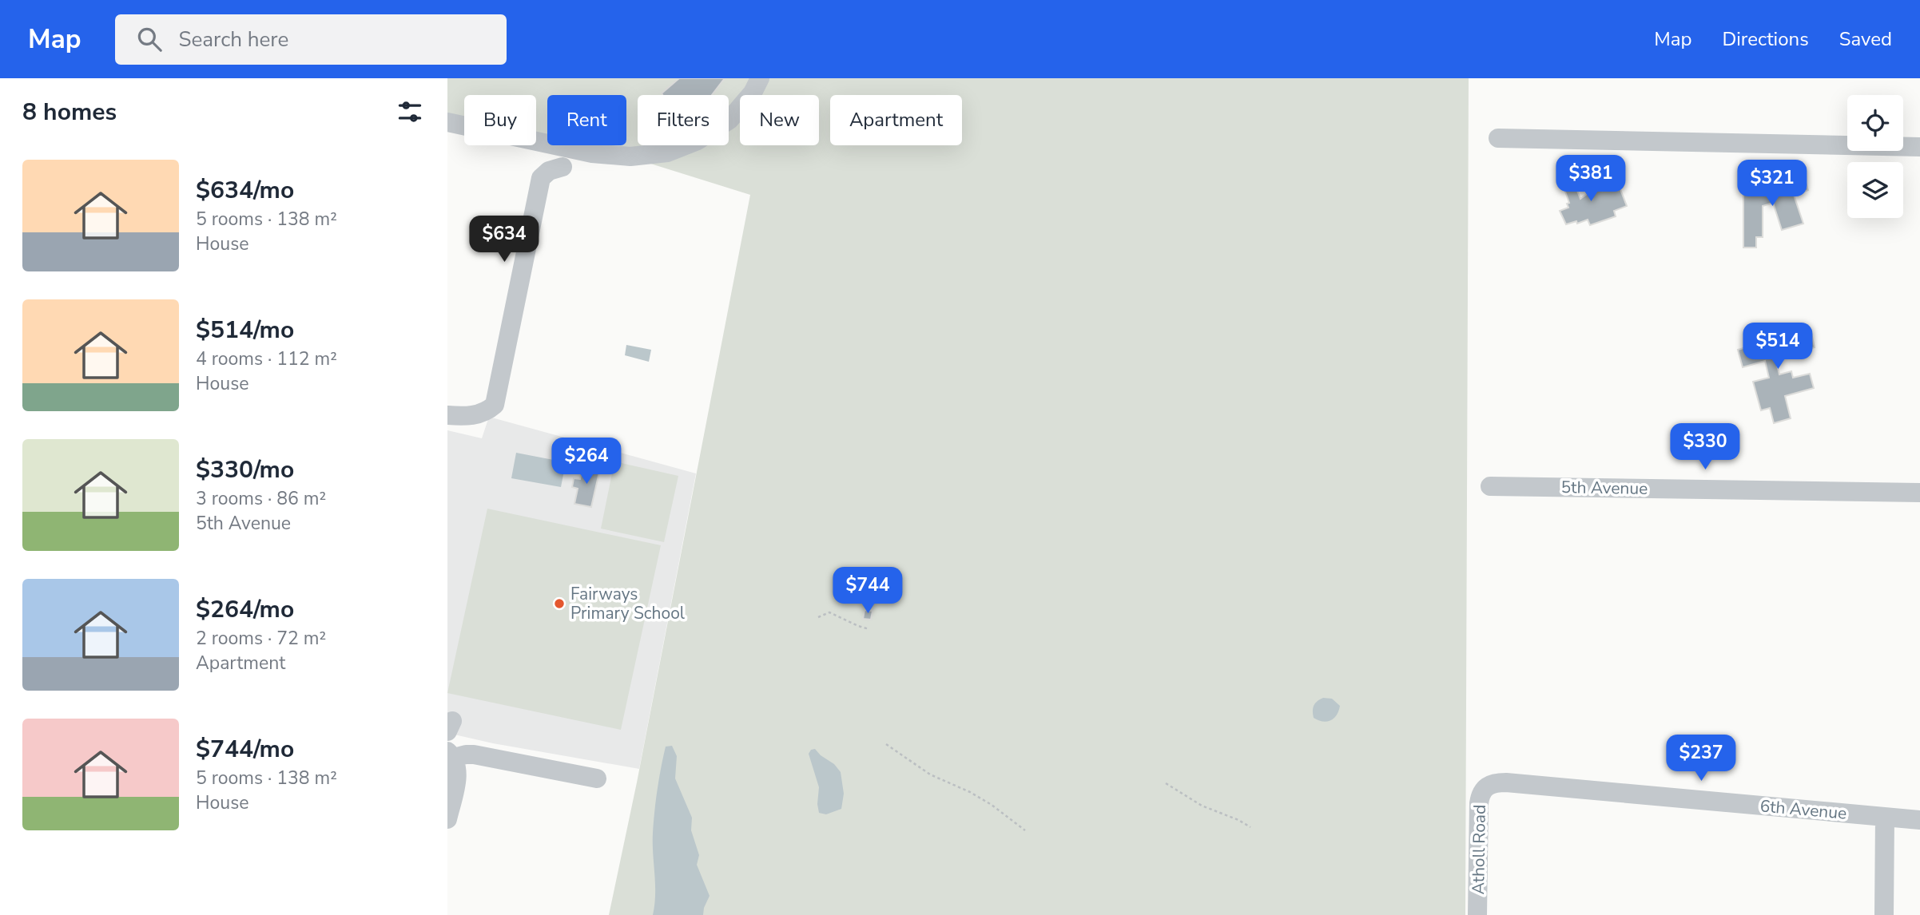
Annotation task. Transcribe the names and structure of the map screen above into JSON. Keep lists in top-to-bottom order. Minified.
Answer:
{"streets":{"street":["5th Avenue","6th Avenue","Atholl Road"]},"crossings":[["6th Avenue","Atholl Road"]],"places":["Fairways Primary School"],"page":{"header":"Map","search":"Search here","nav":["Map","Directions","Saved"],"heading":"8 homes","chip":["Buy","Rent","Filters","New","Apartment"],"list":[{"name":"$634/mo","note":"5 rooms · 138 m² · House"},{"name":"$514/mo","note":"4 rooms · 112 m² · House"},{"name":"$330/mo","note":"3 rooms · 86 m² · 5th Avenue"},{"name":"$264/mo","note":"2 rooms · 72 m² · Apartment"},{"name":"$744/mo","note":"5 rooms · 138 m² · House"}],"price":["$381","$321","$634","$514","$330","$264","$744","$237"]}}
